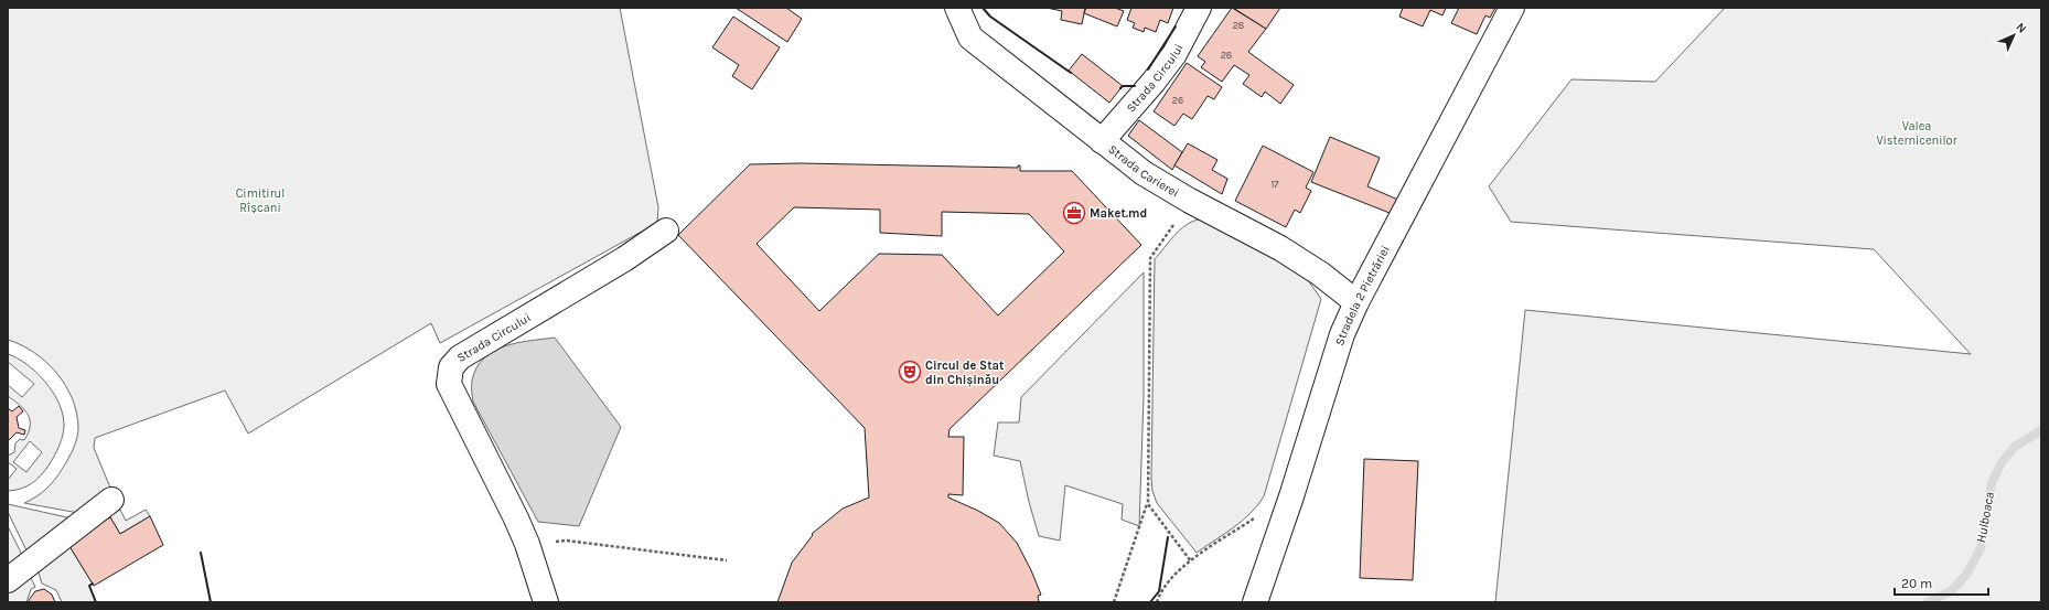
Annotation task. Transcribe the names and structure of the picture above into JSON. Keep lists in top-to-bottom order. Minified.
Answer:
{"streets":{"street":["Strada Circului","Strada Carierei","Stradela 2 Pietrăriei"]},"crossings":[["Strada Circului","Strada Carierei"],["Strada Carierei","Stradela 2 Pietrăriei"]],"water":["Hulboaca"],"parks":["Valea Visternicenilor","Cimitirul Rîșcani"],"places":{"office":["Maket.md"],"theatre":["Circul de Stat din Chișinău"]},"house_numbers":["28","28","26","17"],"scale_bar":"20 m","north":"top right"}
